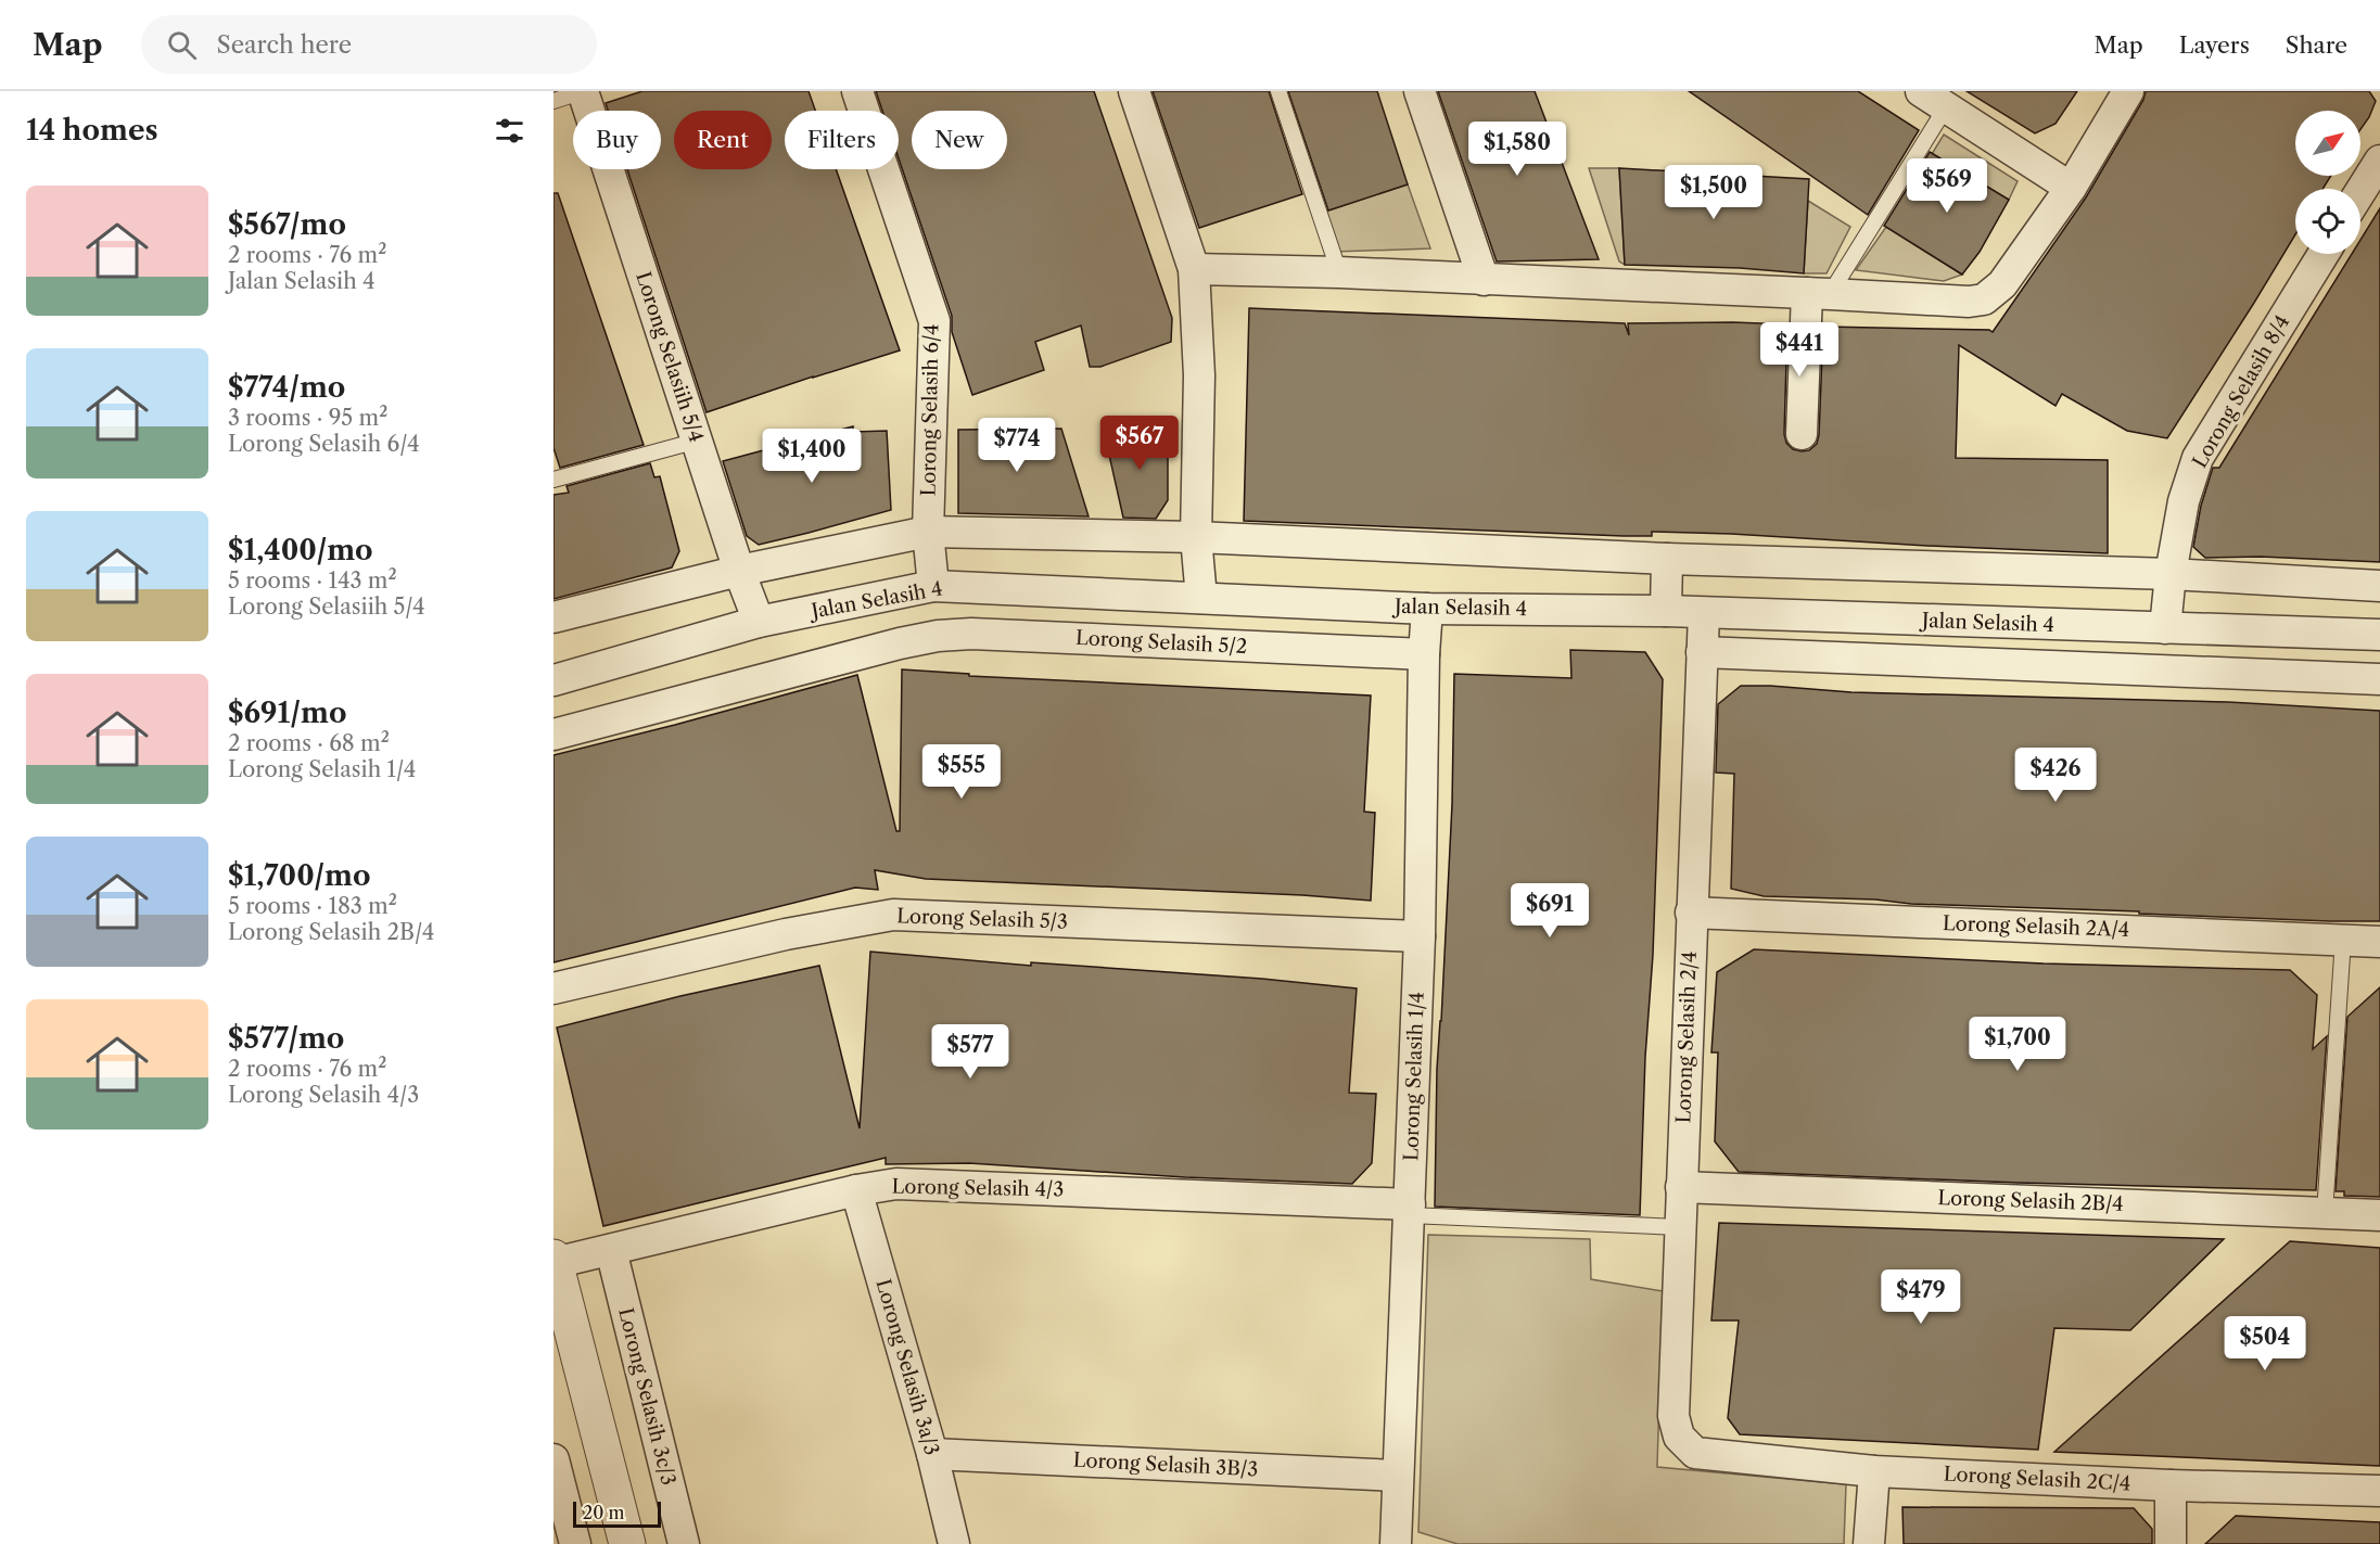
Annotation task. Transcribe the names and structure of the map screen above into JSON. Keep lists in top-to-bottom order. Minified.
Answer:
{"streets":{"street":["Lorong Selasiih 5/4","Lorong Selasih 8/4","Lorong Selasih 6/4","Jalan Selasih 4","Lorong Selasih 5/2","Lorong Selasih 5/3","Lorong Selasih 2A/4","Lorong Selasih 2/4","Lorong Selasih 1/4","Lorong Selasih 4/3","Lorong Selasih 2B/4","Lorong Selasih 3a/3","Lorong Selasih 3c/3","Lorong Selasih 3B/3","Lorong Selasih 2C/4"]},"crossings":[["Lorong Selasiih 5/4","Jalan Selasih 4"],["Lorong Selasih 8/4","Jalan Selasih 4"],["Lorong Selasih 6/4","Jalan Selasih 4"],["Jalan Selasih 4","Lorong Selasih 2/4"],["Jalan Selasih 4","Lorong Selasih 1/4"],["Lorong Selasih 5/2","Lorong Selasih 1/4"],["Lorong Selasih 5/3","Lorong Selasih 1/4"],["Lorong Selasih 2A/4","Lorong Selasih 2/4"],["Lorong Selasih 2/4","Lorong Selasih 2B/4"],["Lorong Selasih 2/4","Lorong Selasih 2C/4"],["Lorong Selasih 1/4","Lorong Selasih 4/3"],["Lorong Selasih 1/4","Lorong Selasih 3B/3"],["Lorong Selasih 4/3","Lorong Selasih 3a/3"],["Lorong Selasih 4/3","Lorong Selasih 3c/3"],["Lorong Selasih 3a/3","Lorong Selasih 3B/3"]],"scale_bar":"20 m","north":"top right","page":{"header":"Map","search":"Search here","nav":["Map","Layers","Share"],"heading":"14 homes","chip":["Buy","Rent","Filters","New"],"price":["$1,580","$569","$1,500","$441","$567","$774","$1,400","$555","$426","$691","$1,700","$577","$479","$504"],"list":[{"name":"$567/mo","note":"2 rooms · 76 m² · Jalan Selasih 4"},{"name":"$774/mo","note":"3 rooms · 95 m² · Lorong Selasih 6/4"},{"name":"$1,400/mo","note":"5 rooms · 143 m² · Lorong Selasiih 5/4"},{"name":"$691/mo","note":"2 rooms · 68 m² · Lorong Selasih 1/4"},{"name":"$1,700/mo","note":"5 rooms · 183 m² · Lorong Selasih 2B/4"},{"name":"$577/mo","note":"2 rooms · 76 m² · Lorong Selasih 4/3"}],"scale":"20 m"}}
